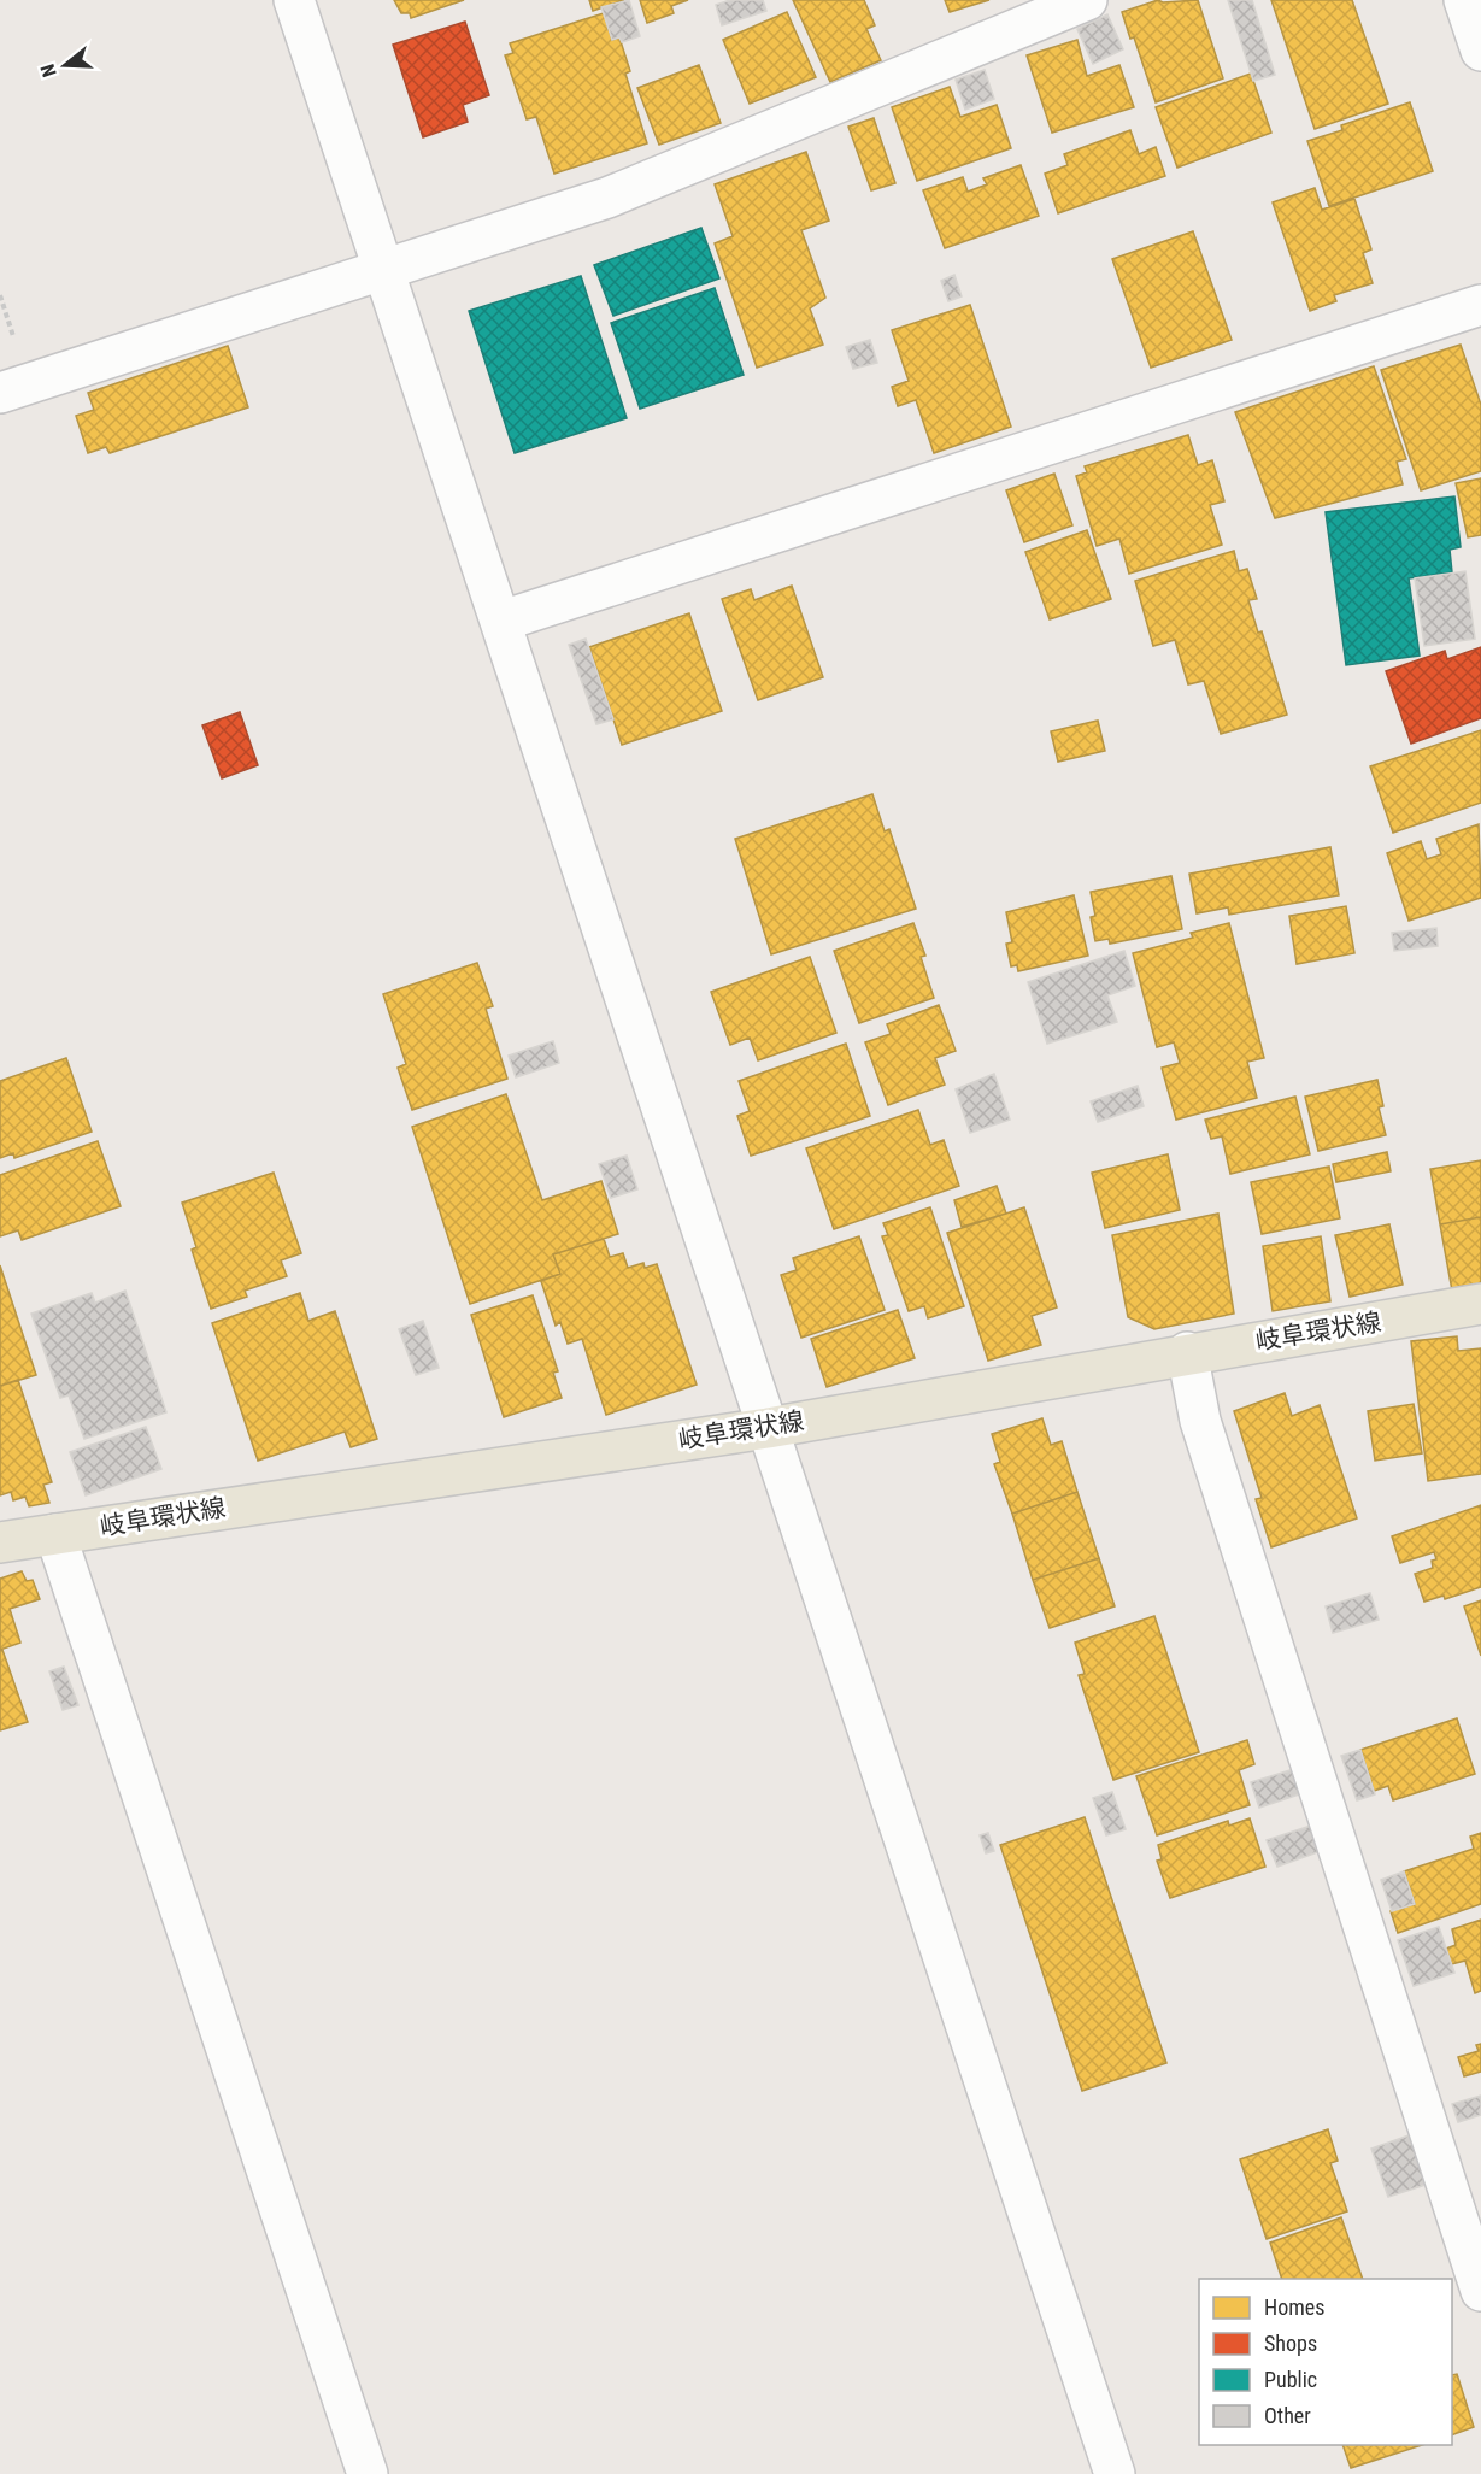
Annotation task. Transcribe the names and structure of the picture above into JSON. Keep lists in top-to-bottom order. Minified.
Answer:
{"streets":{"main road":["岐阜環状線"]},"legend":["Homes","Shops","Public","Other"],"north":"left"}
